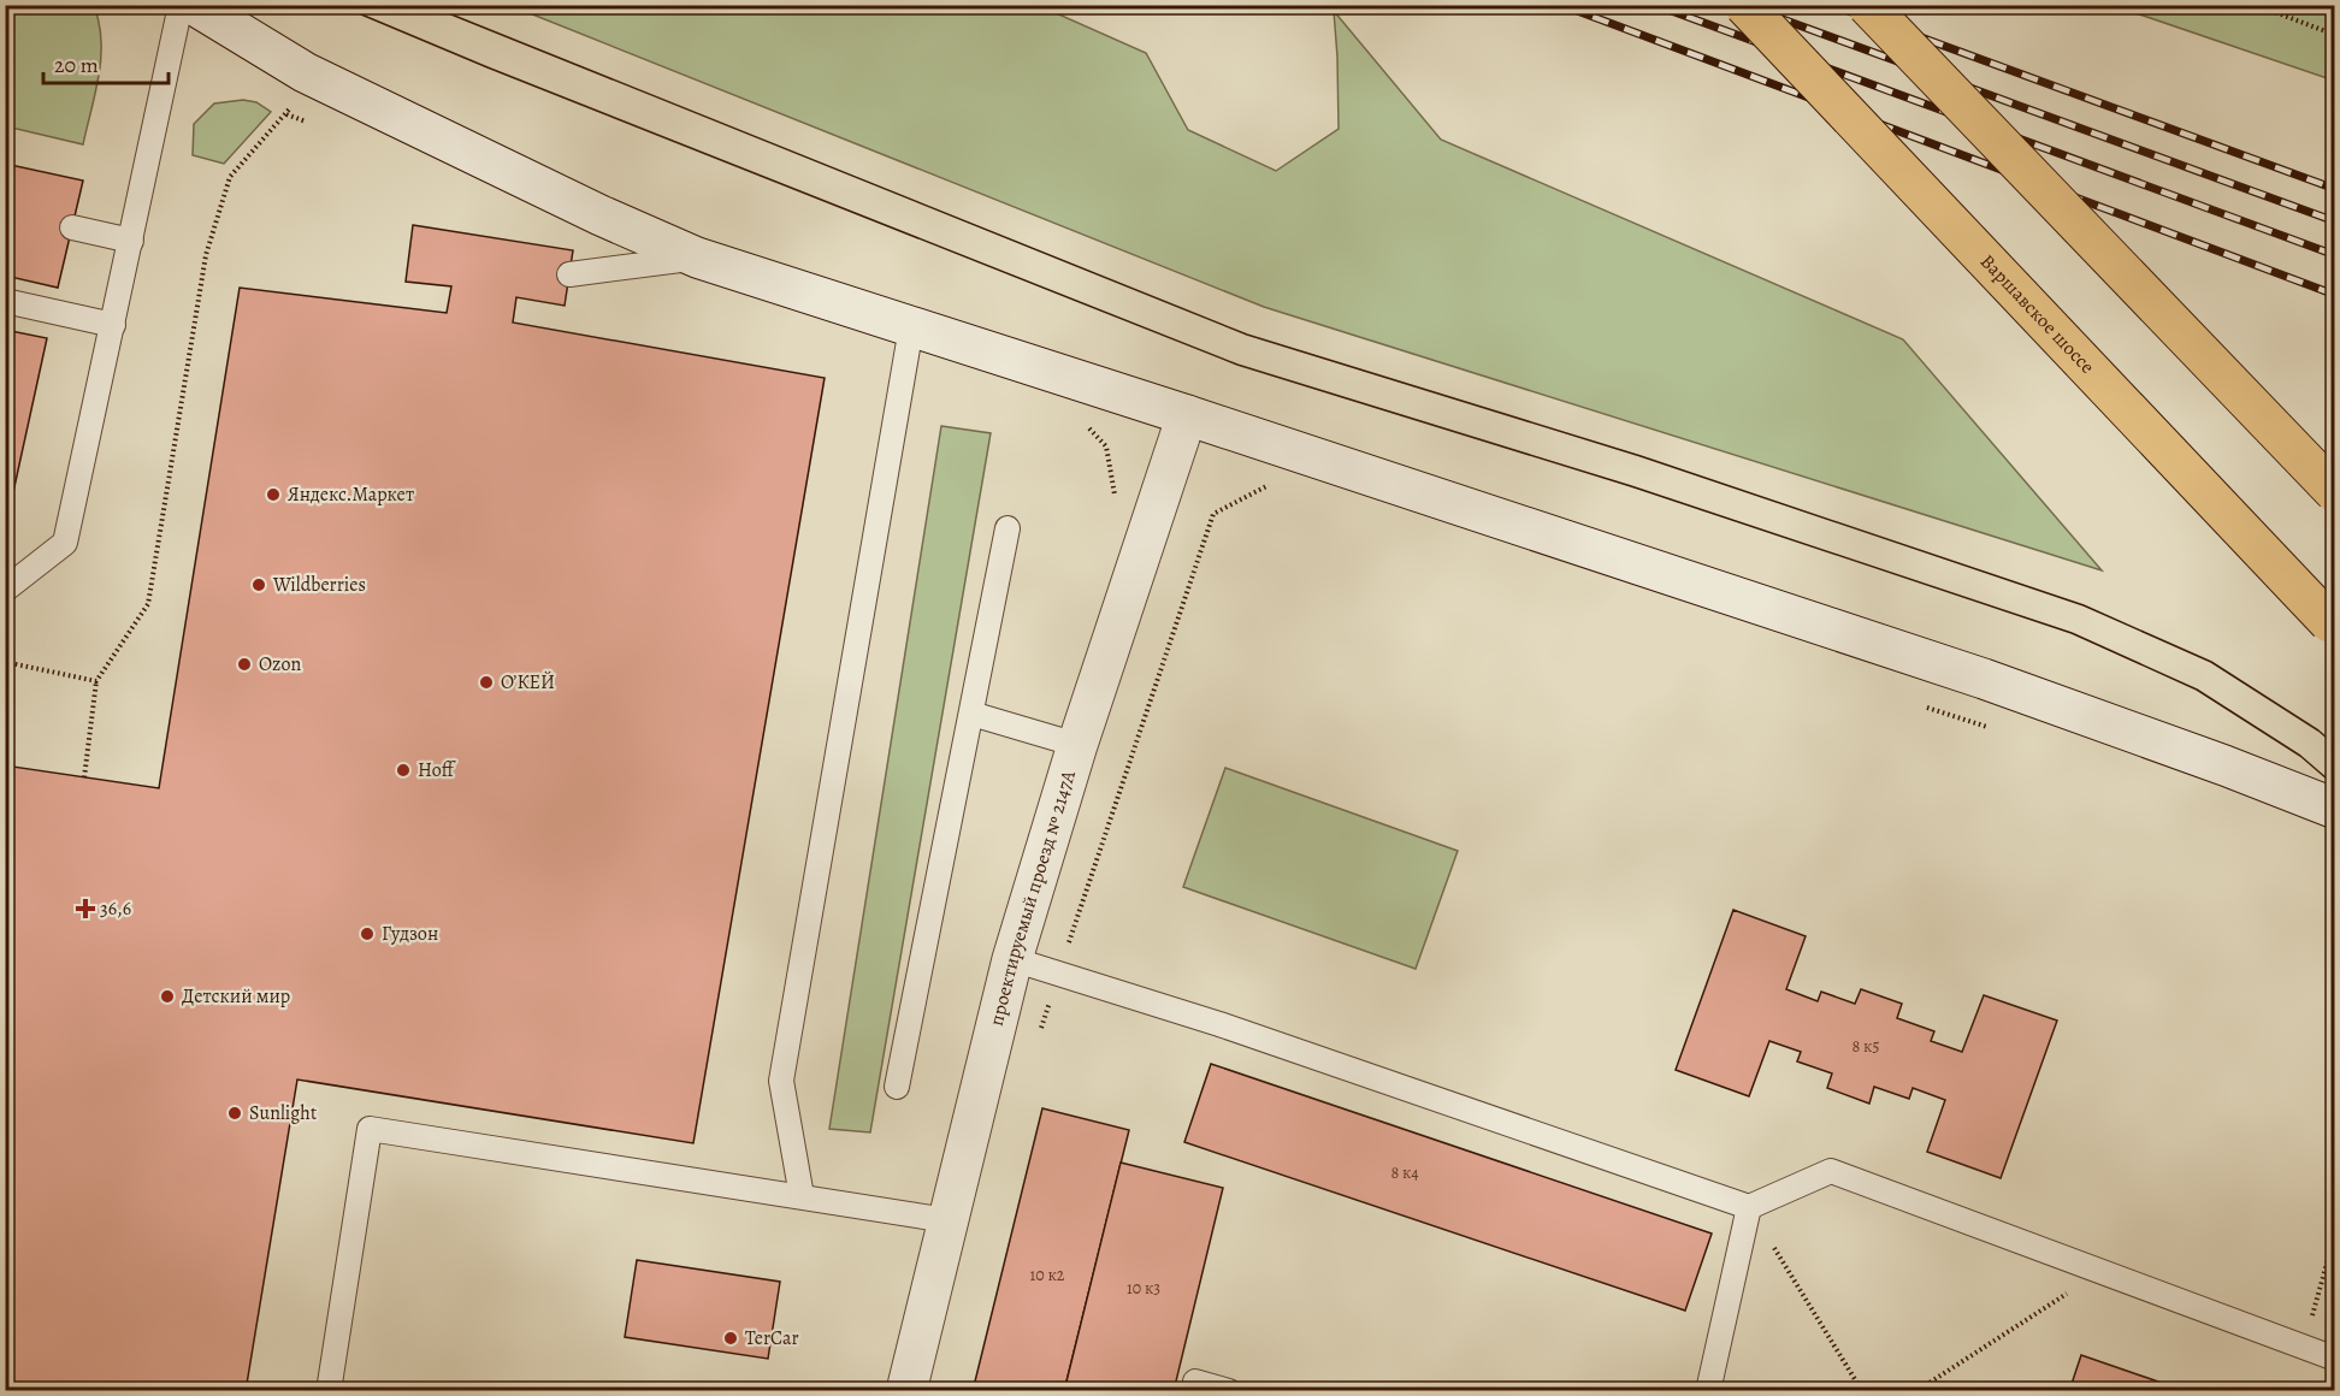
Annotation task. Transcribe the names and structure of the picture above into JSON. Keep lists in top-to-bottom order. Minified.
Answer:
{"streets":{"main road":["Варшавское шоссе","проектируемый проезд № 2147А"]},"places":{"other":["Яндекс.Маркет","Wildberries","Ozon","О’КЕЙ","Hoff","Гудзон","Детский мир","Sunlight","TerCar"],"health":["36,6"]},"house_numbers":["8 к5","8 к4","10 к2","10 к3"],"scale_bar":"20 m"}
